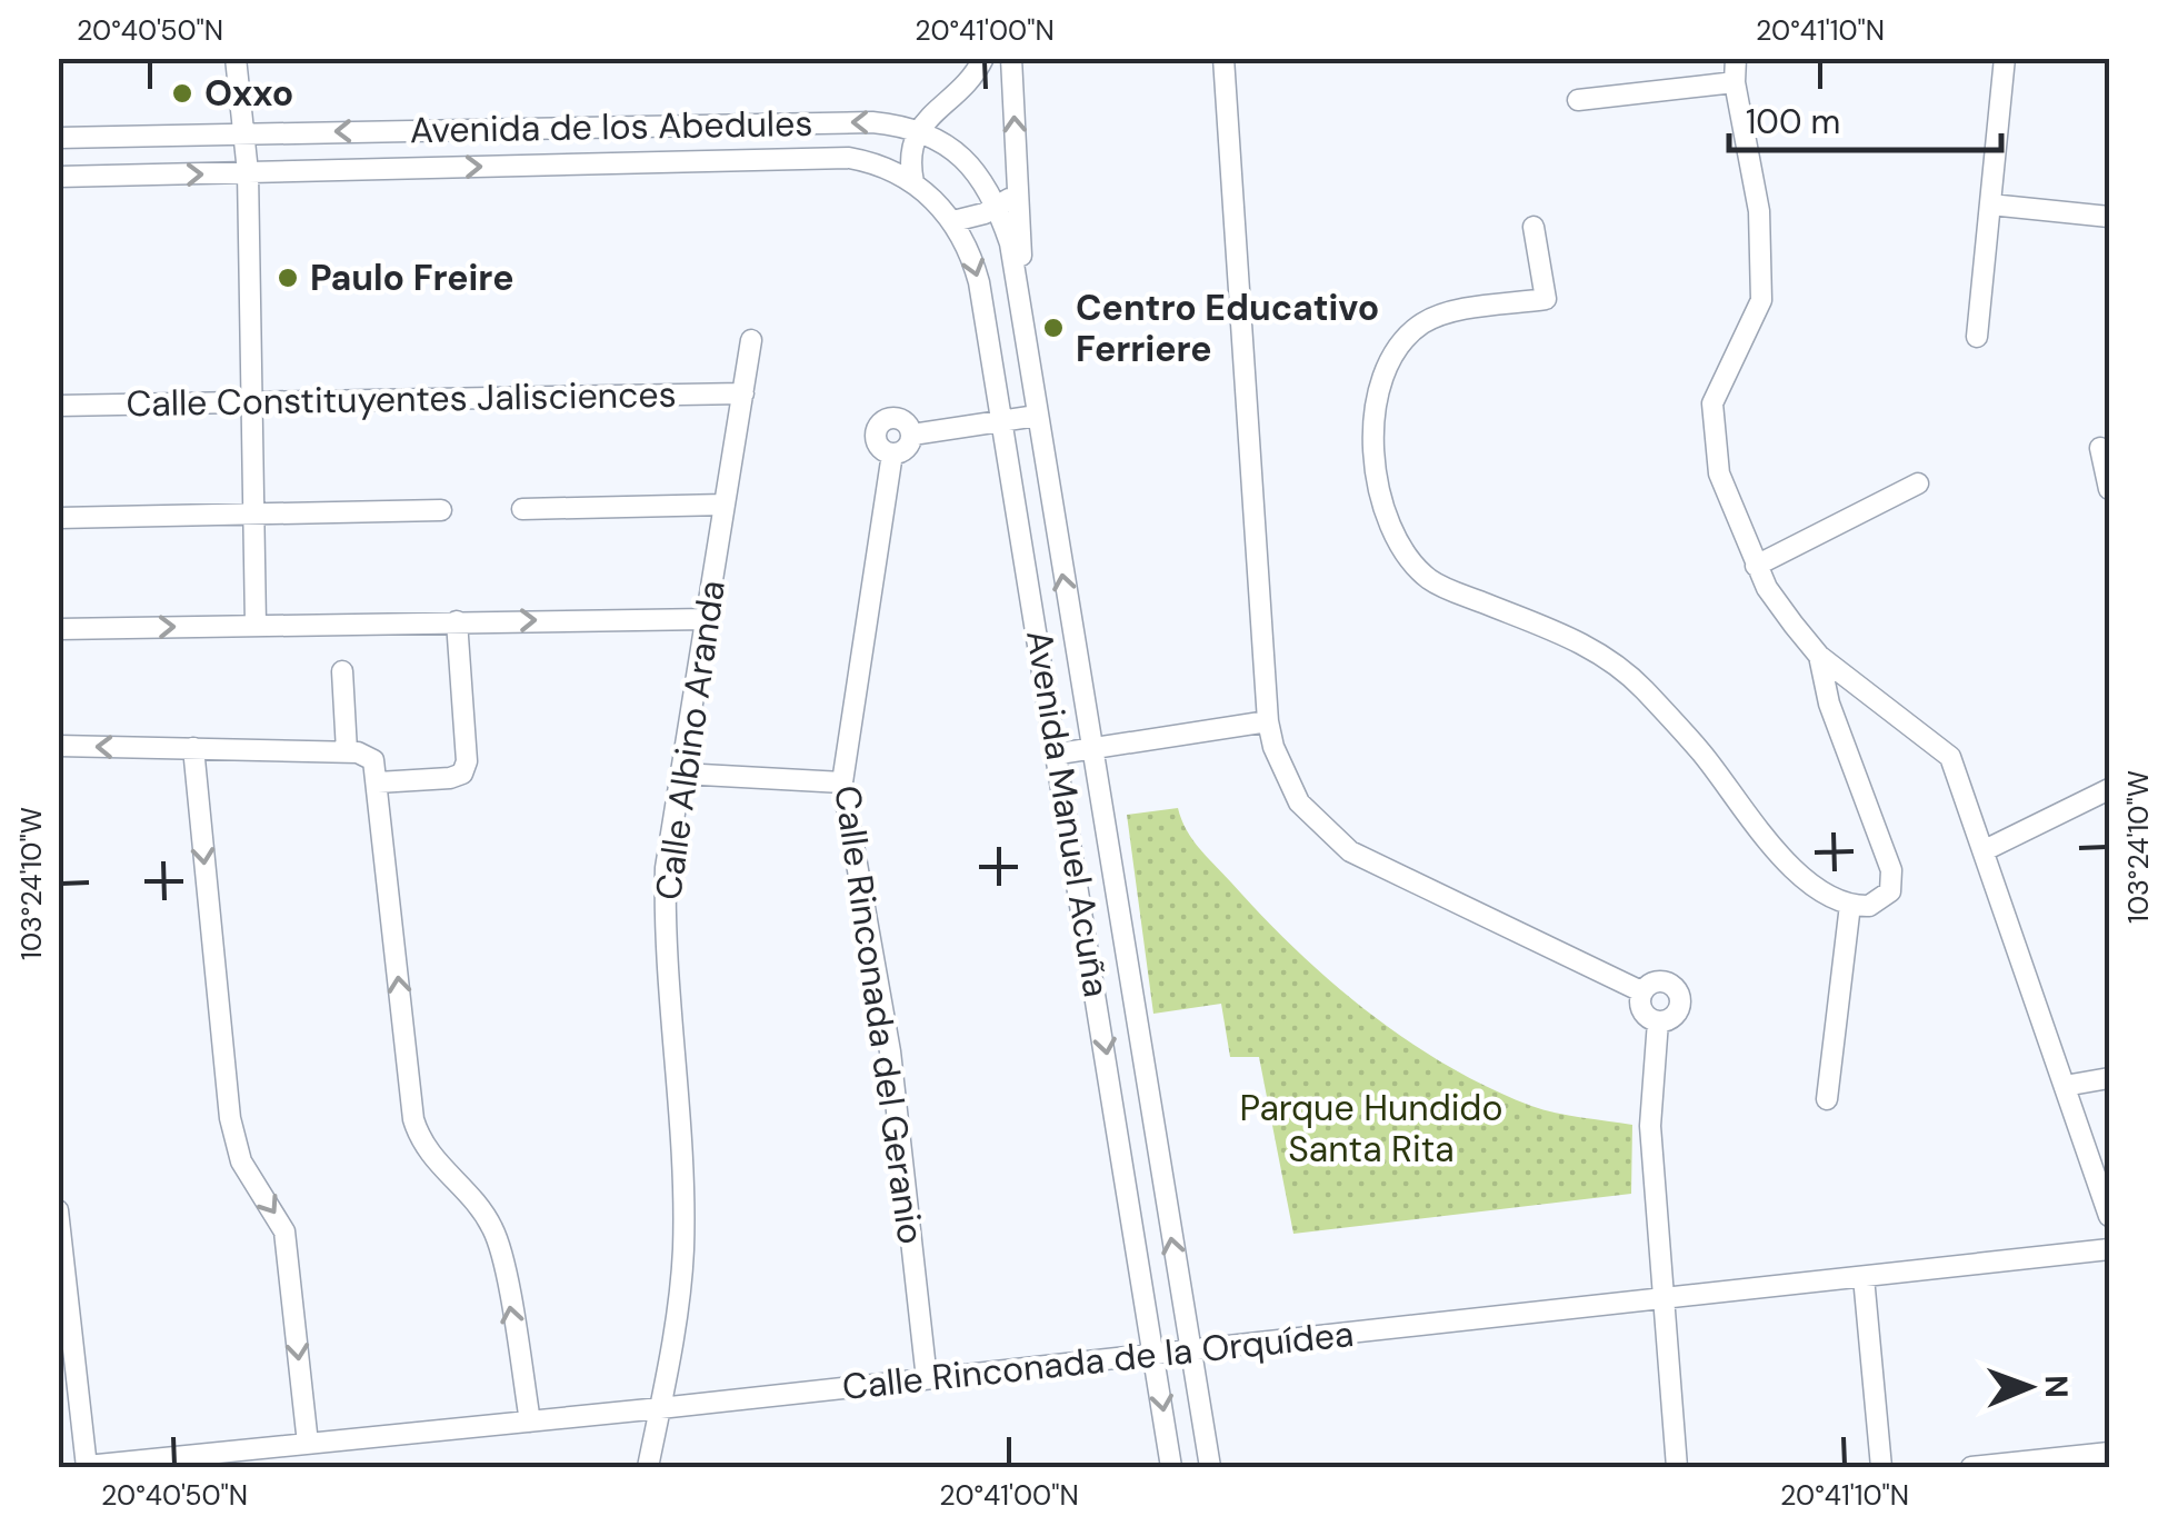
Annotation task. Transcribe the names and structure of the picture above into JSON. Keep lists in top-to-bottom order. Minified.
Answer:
{"streets":{"street":["Avenida de los Abedules","Calle Constituyentes Jalisciences","Calle Albino Aranda","Avenida Manuel Acuña","Calle Rinconada del Geranio","Calle Rinconada de la Orquídea"]},"crossings":[["Avenida de los Abedules","Avenida Manuel Acuña"],["Calle Constituyentes Jalisciences","Calle Albino Aranda"],["Calle Albino Aranda","Calle Rinconada de la Orquídea"],["Avenida Manuel Acuña","Calle Rinconada de la Orquídea"],["Calle Rinconada del Geranio","Calle Rinconada de la Orquídea"]],"parks":["Parque Hundido Santa Rita"],"places":["Oxxo","Paulo Freire","Centro Educativo Ferriere"],"scale_bar":"100 m","north":"right","coordinates":["20°40'50\"N","20°41'00\"N","20°41'10\"N","103°24'10\"W"]}
